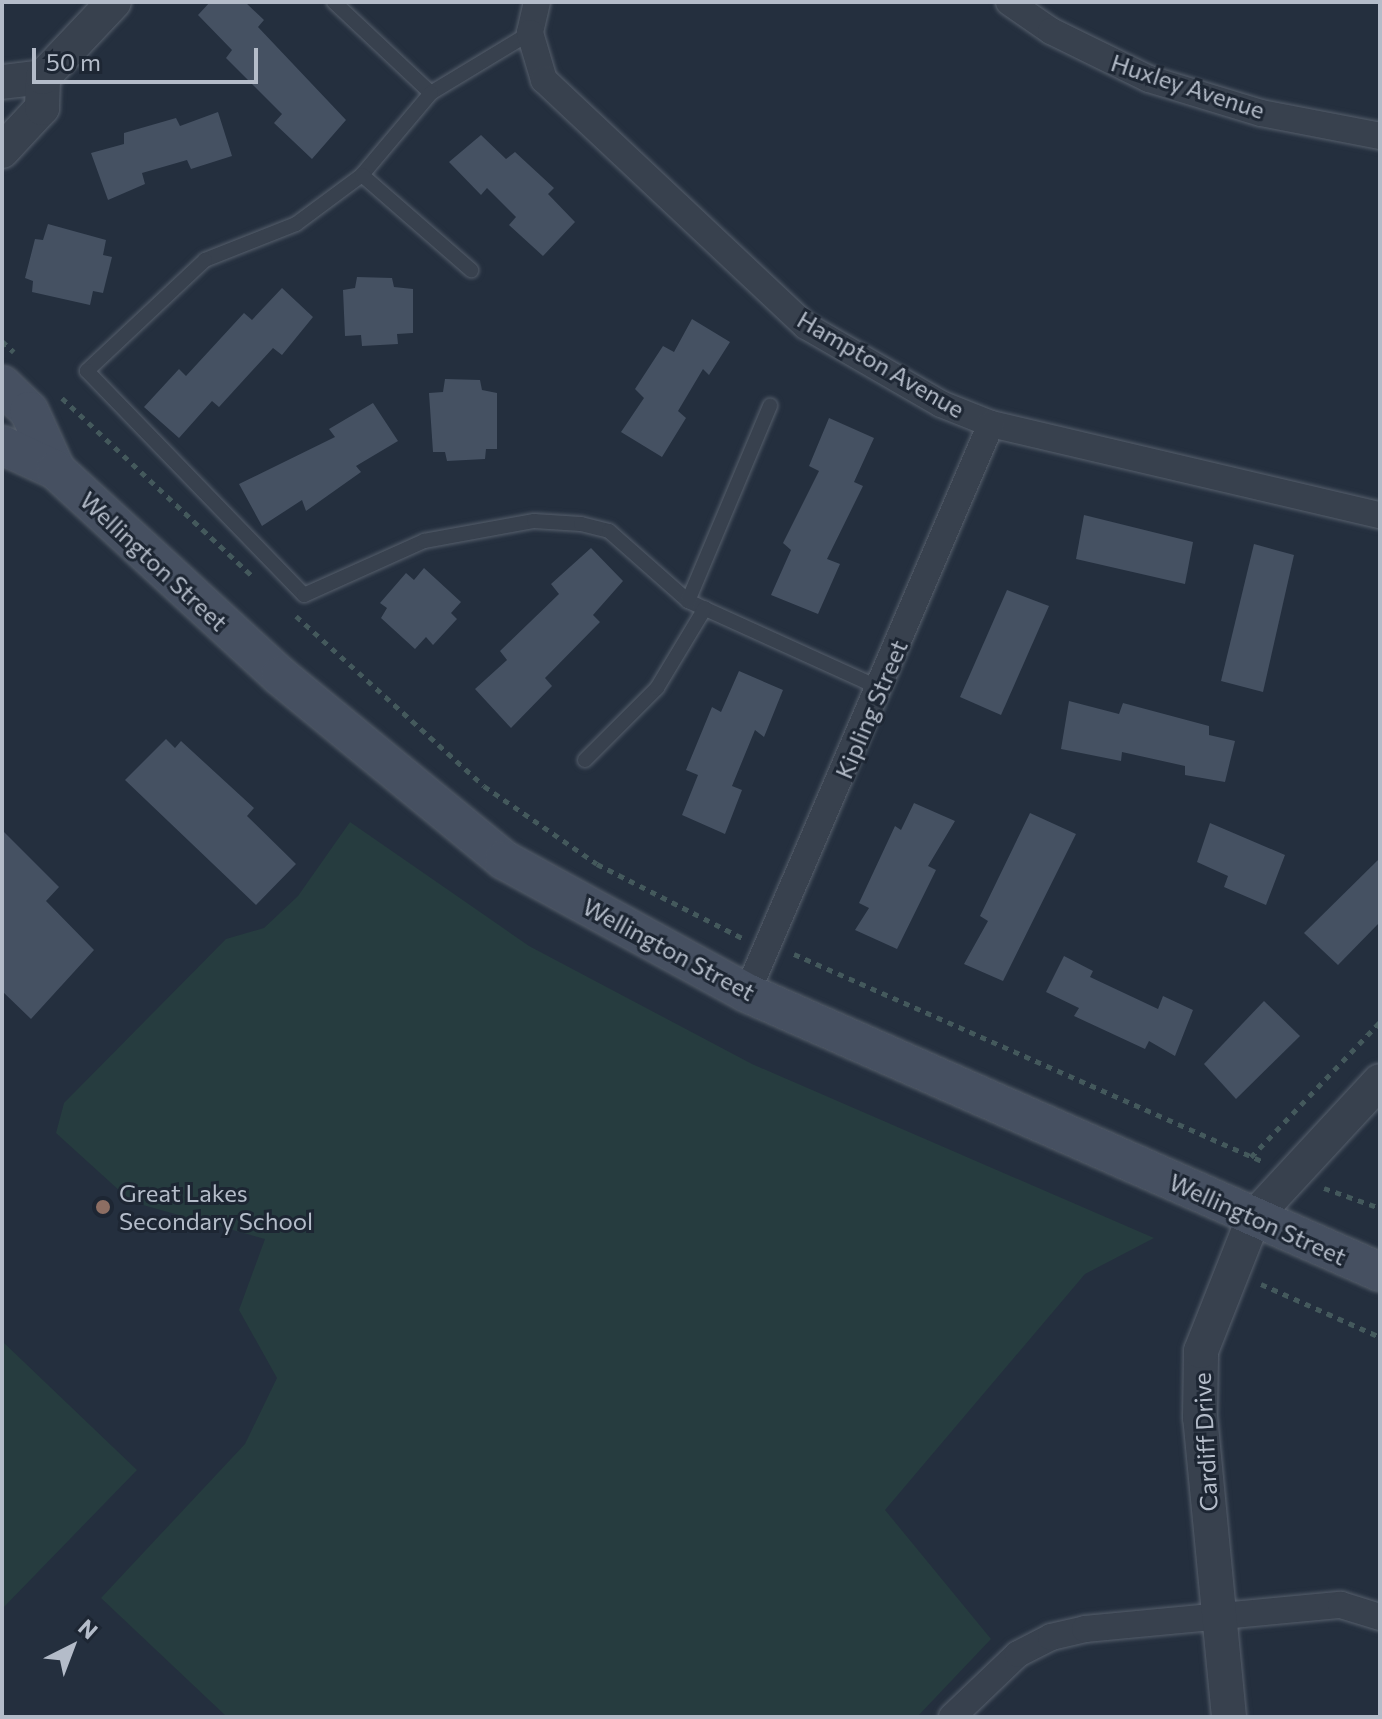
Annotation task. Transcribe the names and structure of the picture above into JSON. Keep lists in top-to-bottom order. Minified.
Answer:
{"streets":{"main road":["Wellington Street"],"street":["Huxley Avenue","Hampton Avenue","Kipling Street","Cardiff Drive"]},"crossings":[["Hampton Avenue","Kipling Street"],["Wellington Street","Kipling Street"],["Wellington Street","Cardiff Drive"]],"places":["Great Lakes Secondary School"],"scale_bar":"50 m","north":"top right"}
